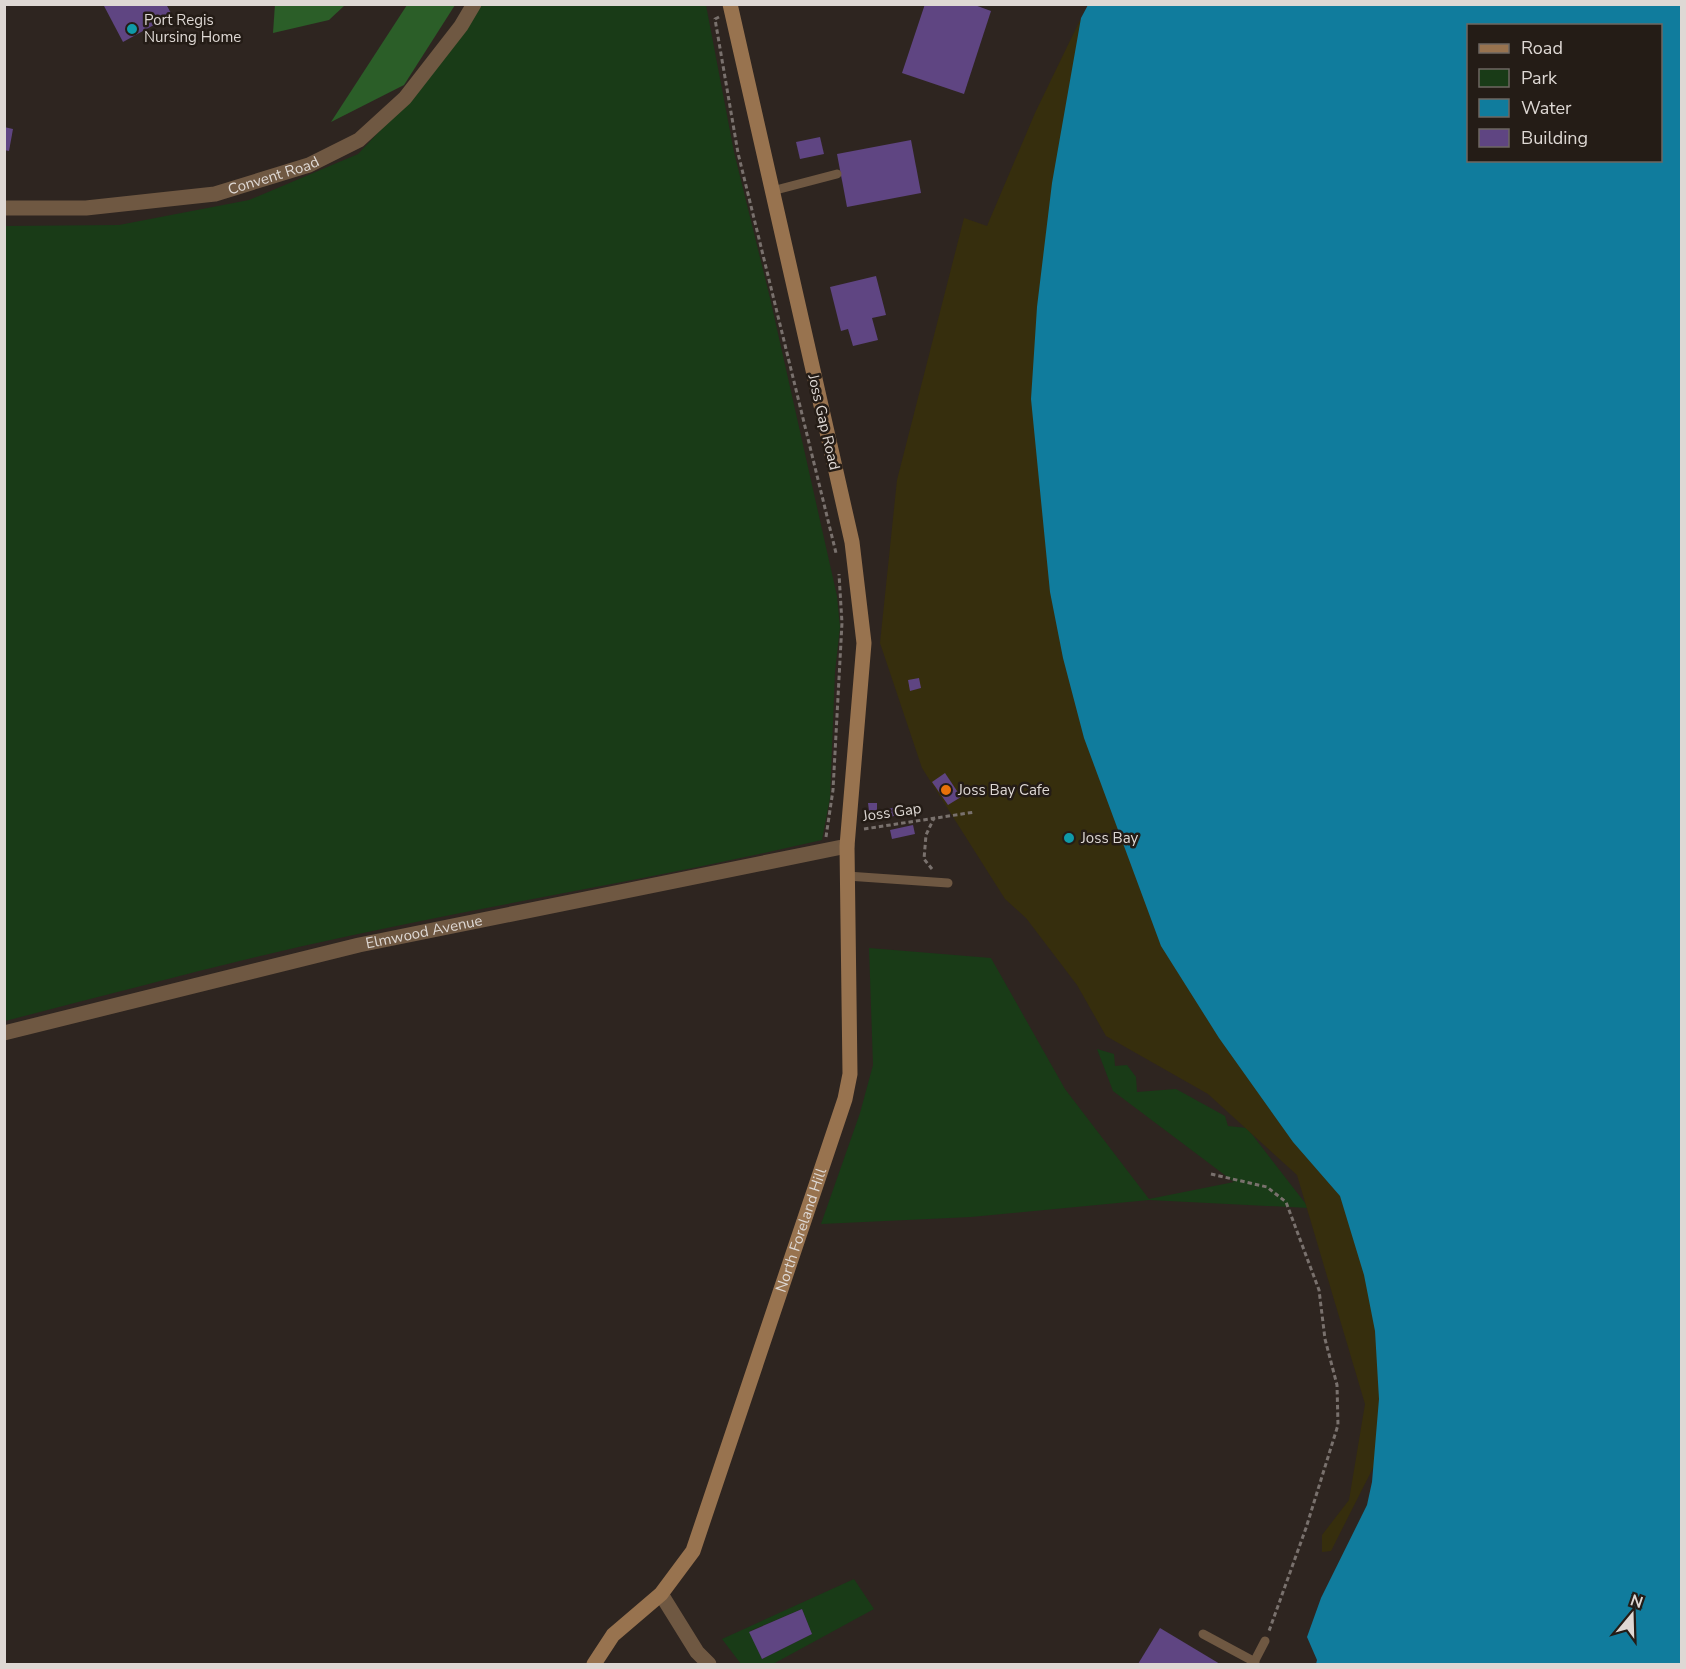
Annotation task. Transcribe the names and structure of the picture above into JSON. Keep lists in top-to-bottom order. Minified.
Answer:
{"streets":{"main road":["Joss Gap Road","North Foreland Hill"],"street":["Convent Road","Elmwood Avenue"],"path":["Joss Gap"]},"crossings":[["Joss Gap Road","Joss Gap"],["Joss Gap Road","Elmwood Avenue"],["Joss Gap Road","North Foreland Hill"],["Joss Gap","Elmwood Avenue"],["Joss Gap","North Foreland Hill"],["Elmwood Avenue","North Foreland Hill"]],"places":["Port Regis Nursing Home","Joss Bay Cafe","Joss Bay"],"legend":["Road","Park","Water","Building"],"north":"top"}
